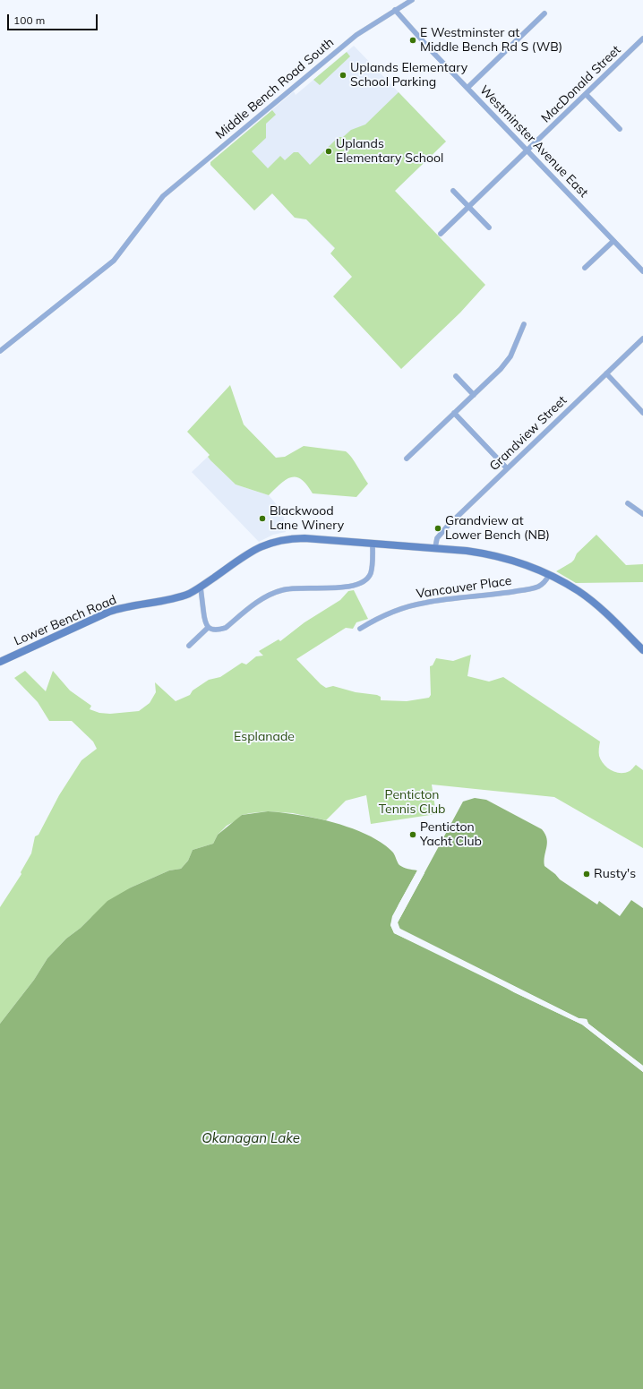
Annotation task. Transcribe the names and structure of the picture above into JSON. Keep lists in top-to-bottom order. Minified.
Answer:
{"streets":{"street":["MacDonald Street","Middle Bench Road South","Westminster Avenue East","Grandview Street","Vancouver Place","Lower Bench Road"]},"crossings":[["MacDonald Street","Westminster Avenue East"],["Middle Bench Road South","Westminster Avenue East"],["Grandview Street","Lower Bench Road"],["Vancouver Place","Lower Bench Road"]],"water":["Okanagan Lake"],"parks":["Esplanade","Penticton Tennis Club"],"places":["E Westminster at Middle Bench Rd S (WB)","Uplands Elementary School Parking","Uplands Elementary School","Blackwood Lane Winery","Grandview at Lower Bench (NB)","Penticton Yacht Club","Rusty's"],"scale_bar":"100 m"}
